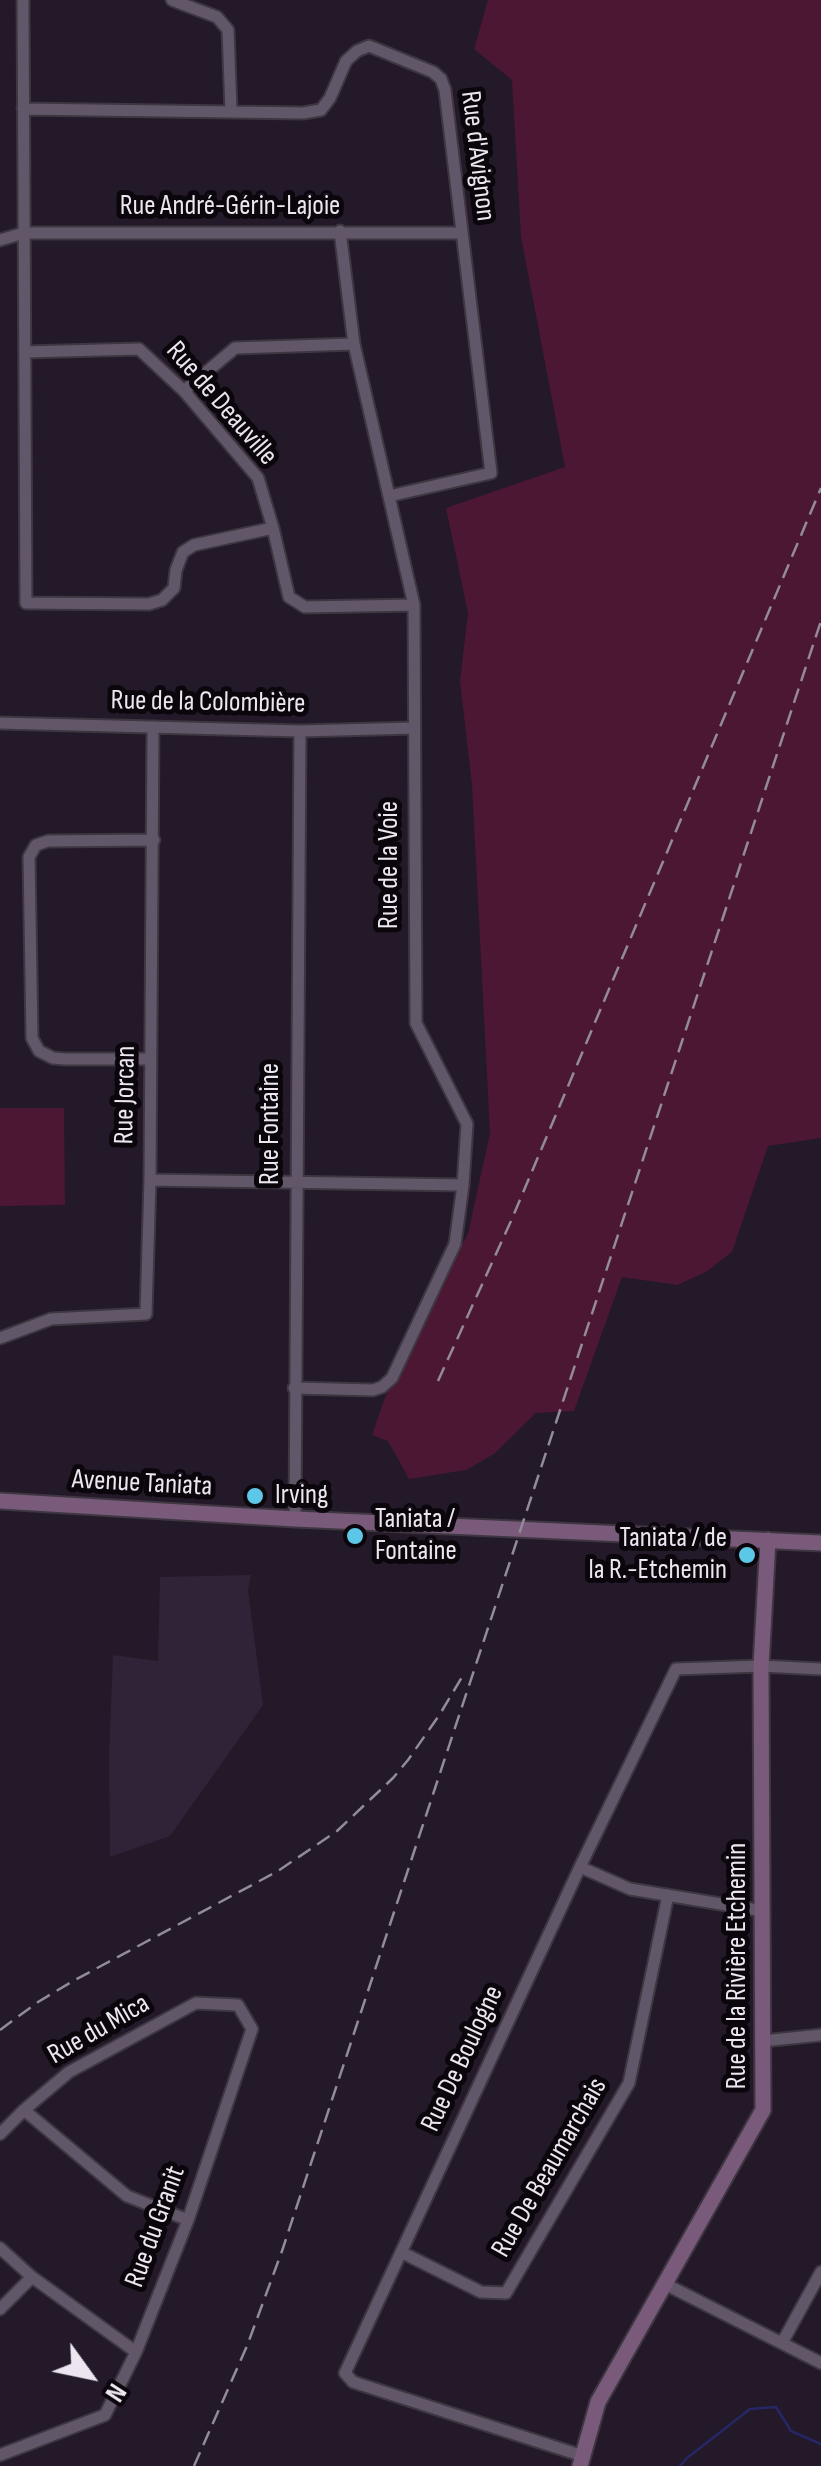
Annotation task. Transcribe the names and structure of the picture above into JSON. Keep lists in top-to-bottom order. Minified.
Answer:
{"streets":{"street":["Rue d'Avignon","Rue André-Gérin-Lajoie","Rue de Deauville","Rue de la Colombière","Rue de la Voie","Rue Jorcan","Rue Fontaine","Avenue Taniata","Rue de la Rivière Etchemin","Rue du Mica","Rue De Boulogne","Rue De Beaumarchais","Rue du Granit"]},"crossings":[["Rue d'Avignon","Rue André-Gérin-Lajoie"],["Rue d'Avignon","Rue de la Voie"],["Rue André-Gérin-Lajoie","Rue de la Voie"],["Rue de Deauville","Rue de la Voie"],["Rue de la Colombière","Rue de la Voie"],["Rue de la Colombière","Rue Jorcan"],["Rue de la Colombière","Rue Fontaine"],["Rue de la Voie","Rue Fontaine"],["Rue Fontaine","Avenue Taniata"],["Avenue Taniata","Rue de la Rivière Etchemin"],["Rue de la Rivière Etchemin","Rue De Boulogne"],["Rue du Mica","Rue du Granit"],["Rue De Boulogne","Rue De Beaumarchais"]],"places":["Irving","Taniata / Fontaine","Taniata / de la R.-Etchemin"],"north":"bottom right"}
